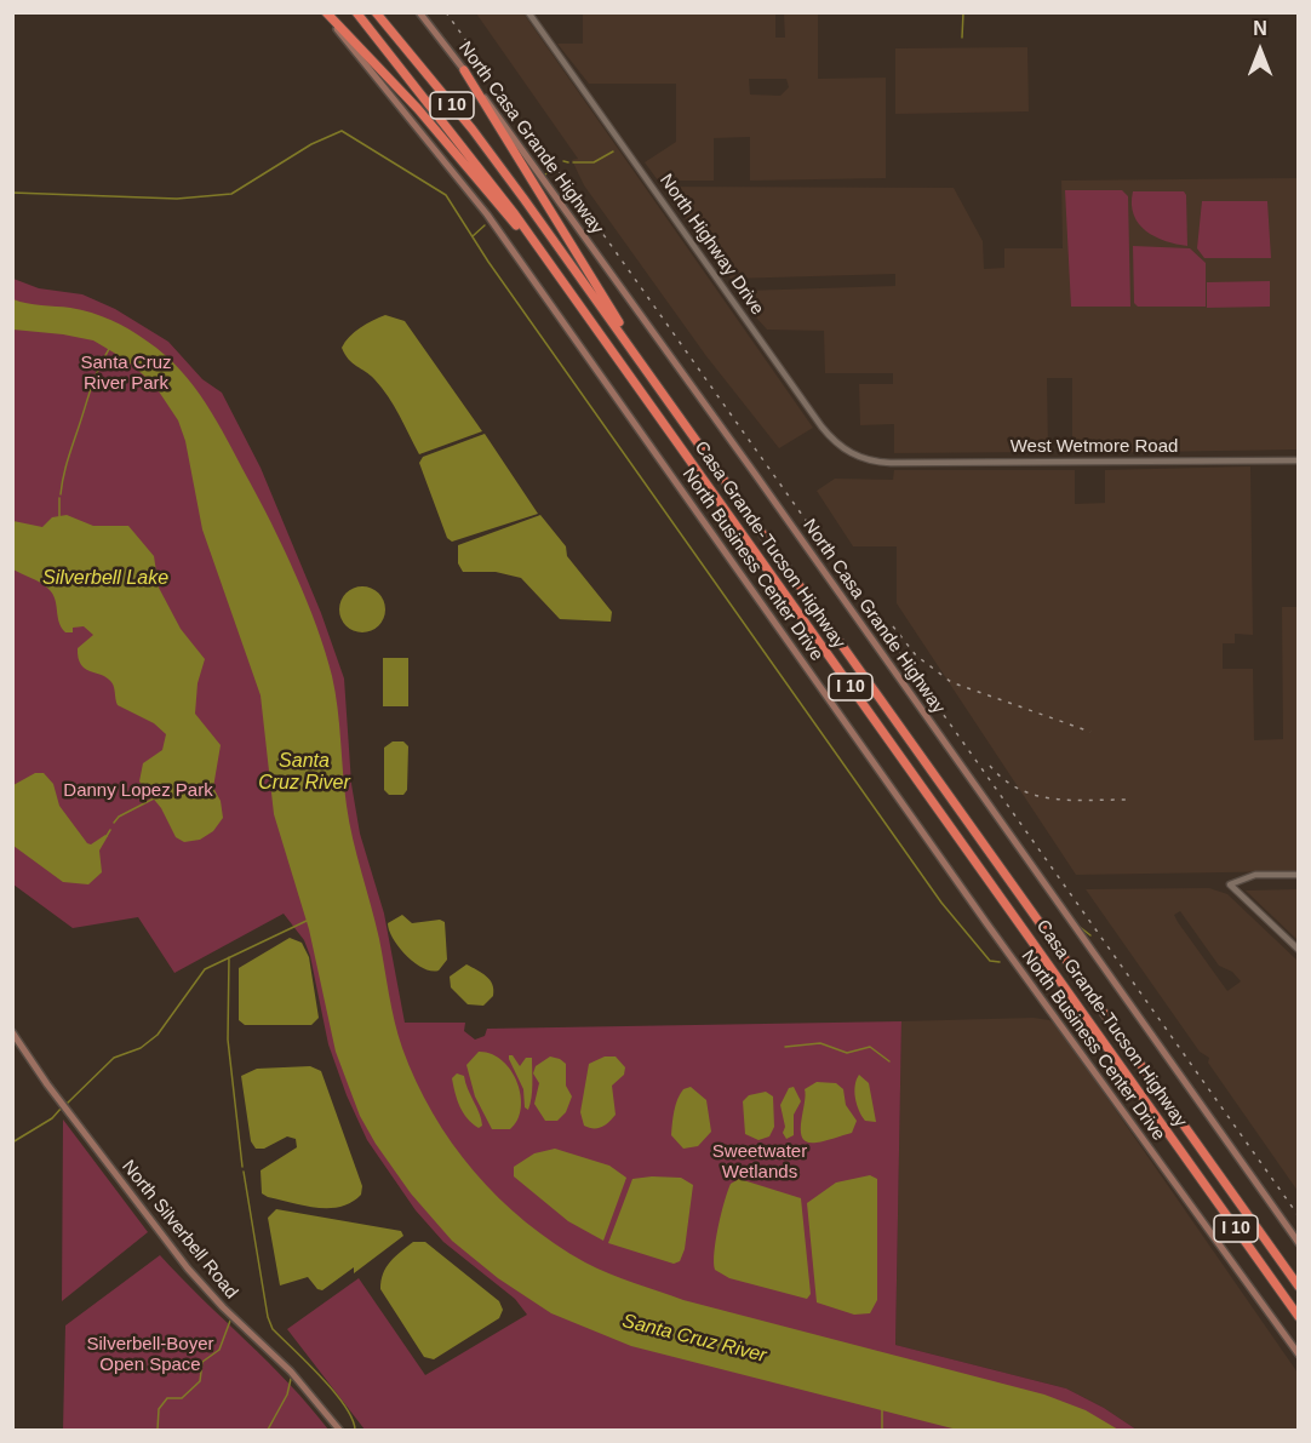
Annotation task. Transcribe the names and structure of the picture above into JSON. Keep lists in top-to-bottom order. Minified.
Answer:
{"streets":{"highway":["I 10","Casa Grande-Tucson Highway"],"main road":["North Casa Grande Highway","North Business Center Drive","North Silverbell Road"],"street":["North Highway Drive","West Wetmore Road"]},"crossings":[["North Highway Drive","West Wetmore Road"]],"water":["Silverbell Lake","Santa Cruz River"],"parks":["Santa Cruz River Park","Danny Lopez Park","Sweetwater Wetlands","Silverbell-Boyer Open Space"],"north":"top"}
